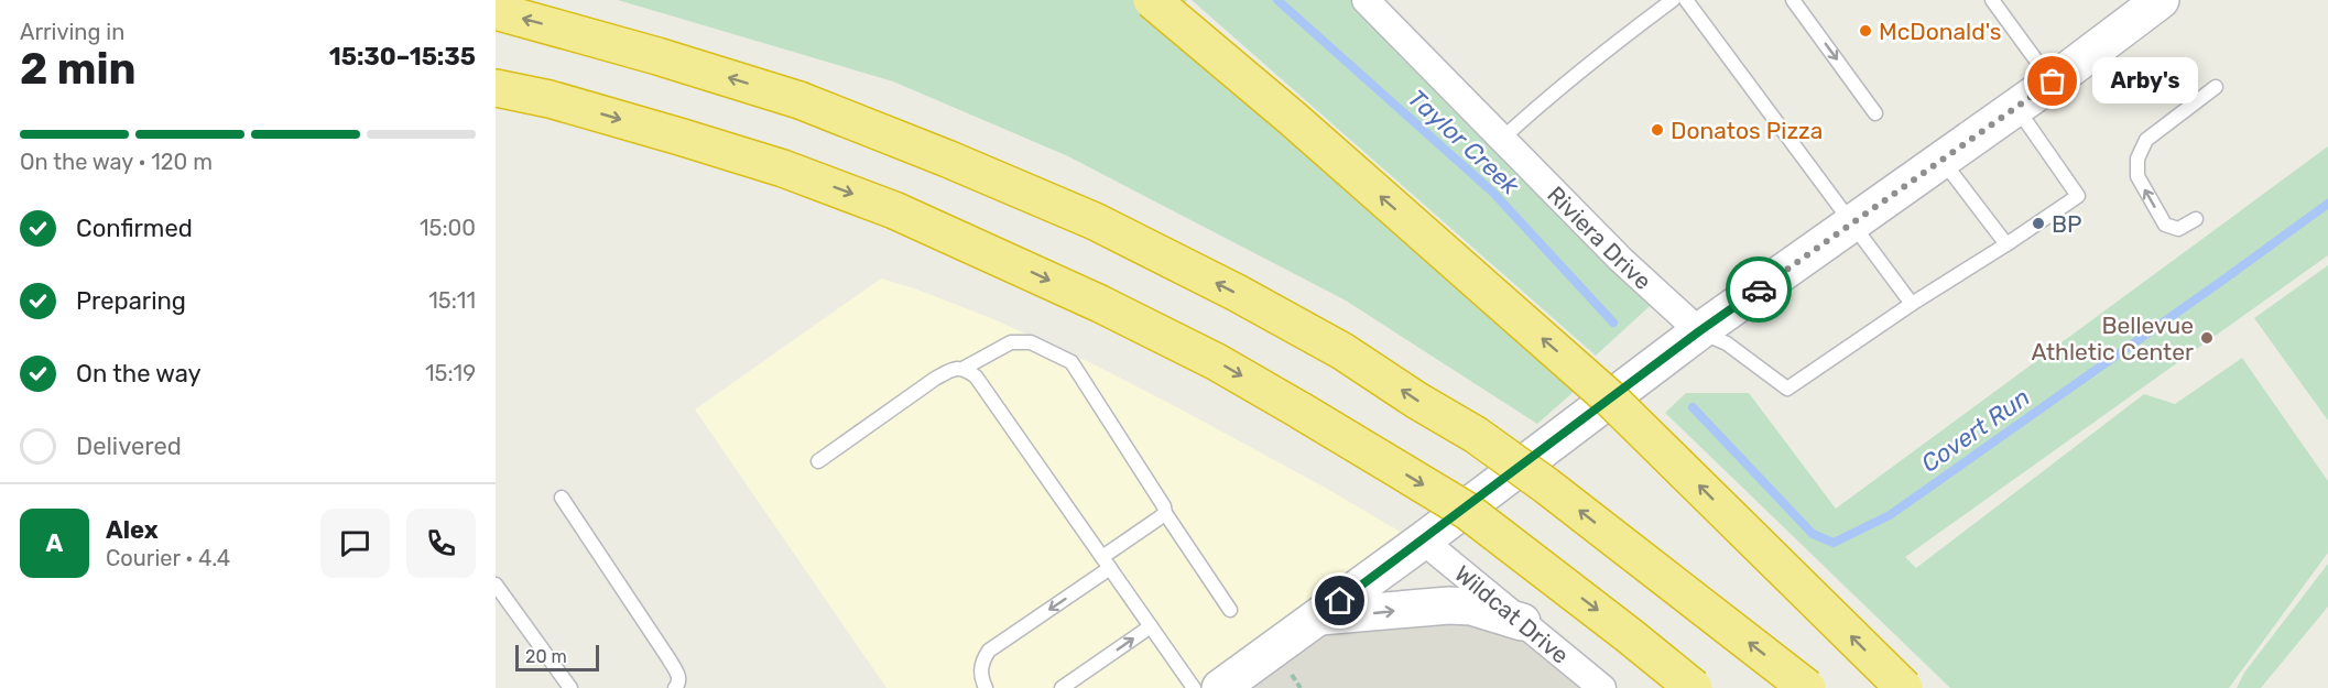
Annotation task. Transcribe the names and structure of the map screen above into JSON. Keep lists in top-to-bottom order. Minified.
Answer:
{"streets":{"street":["Riviera Drive","Wildcat Drive"]},"water":["Taylor Creek","Covert Run"],"places":["McDonald's","Arby's","Donatos Pizza","BP","Bellevue Athletic Center"],"scale_bar":"20 m","page":{"heading":["2 min","Arriving in","15:30–15:35"],"panel":["Alex","Courier · 4.4"],"bubble":"Arby's","bar":"On the way · 120 m","list":[["Confirmed","15:00"],["Preparing","15:11"],["On the way","15:19"],"Delivered"],"round":"A","scale":"20 m"}}
